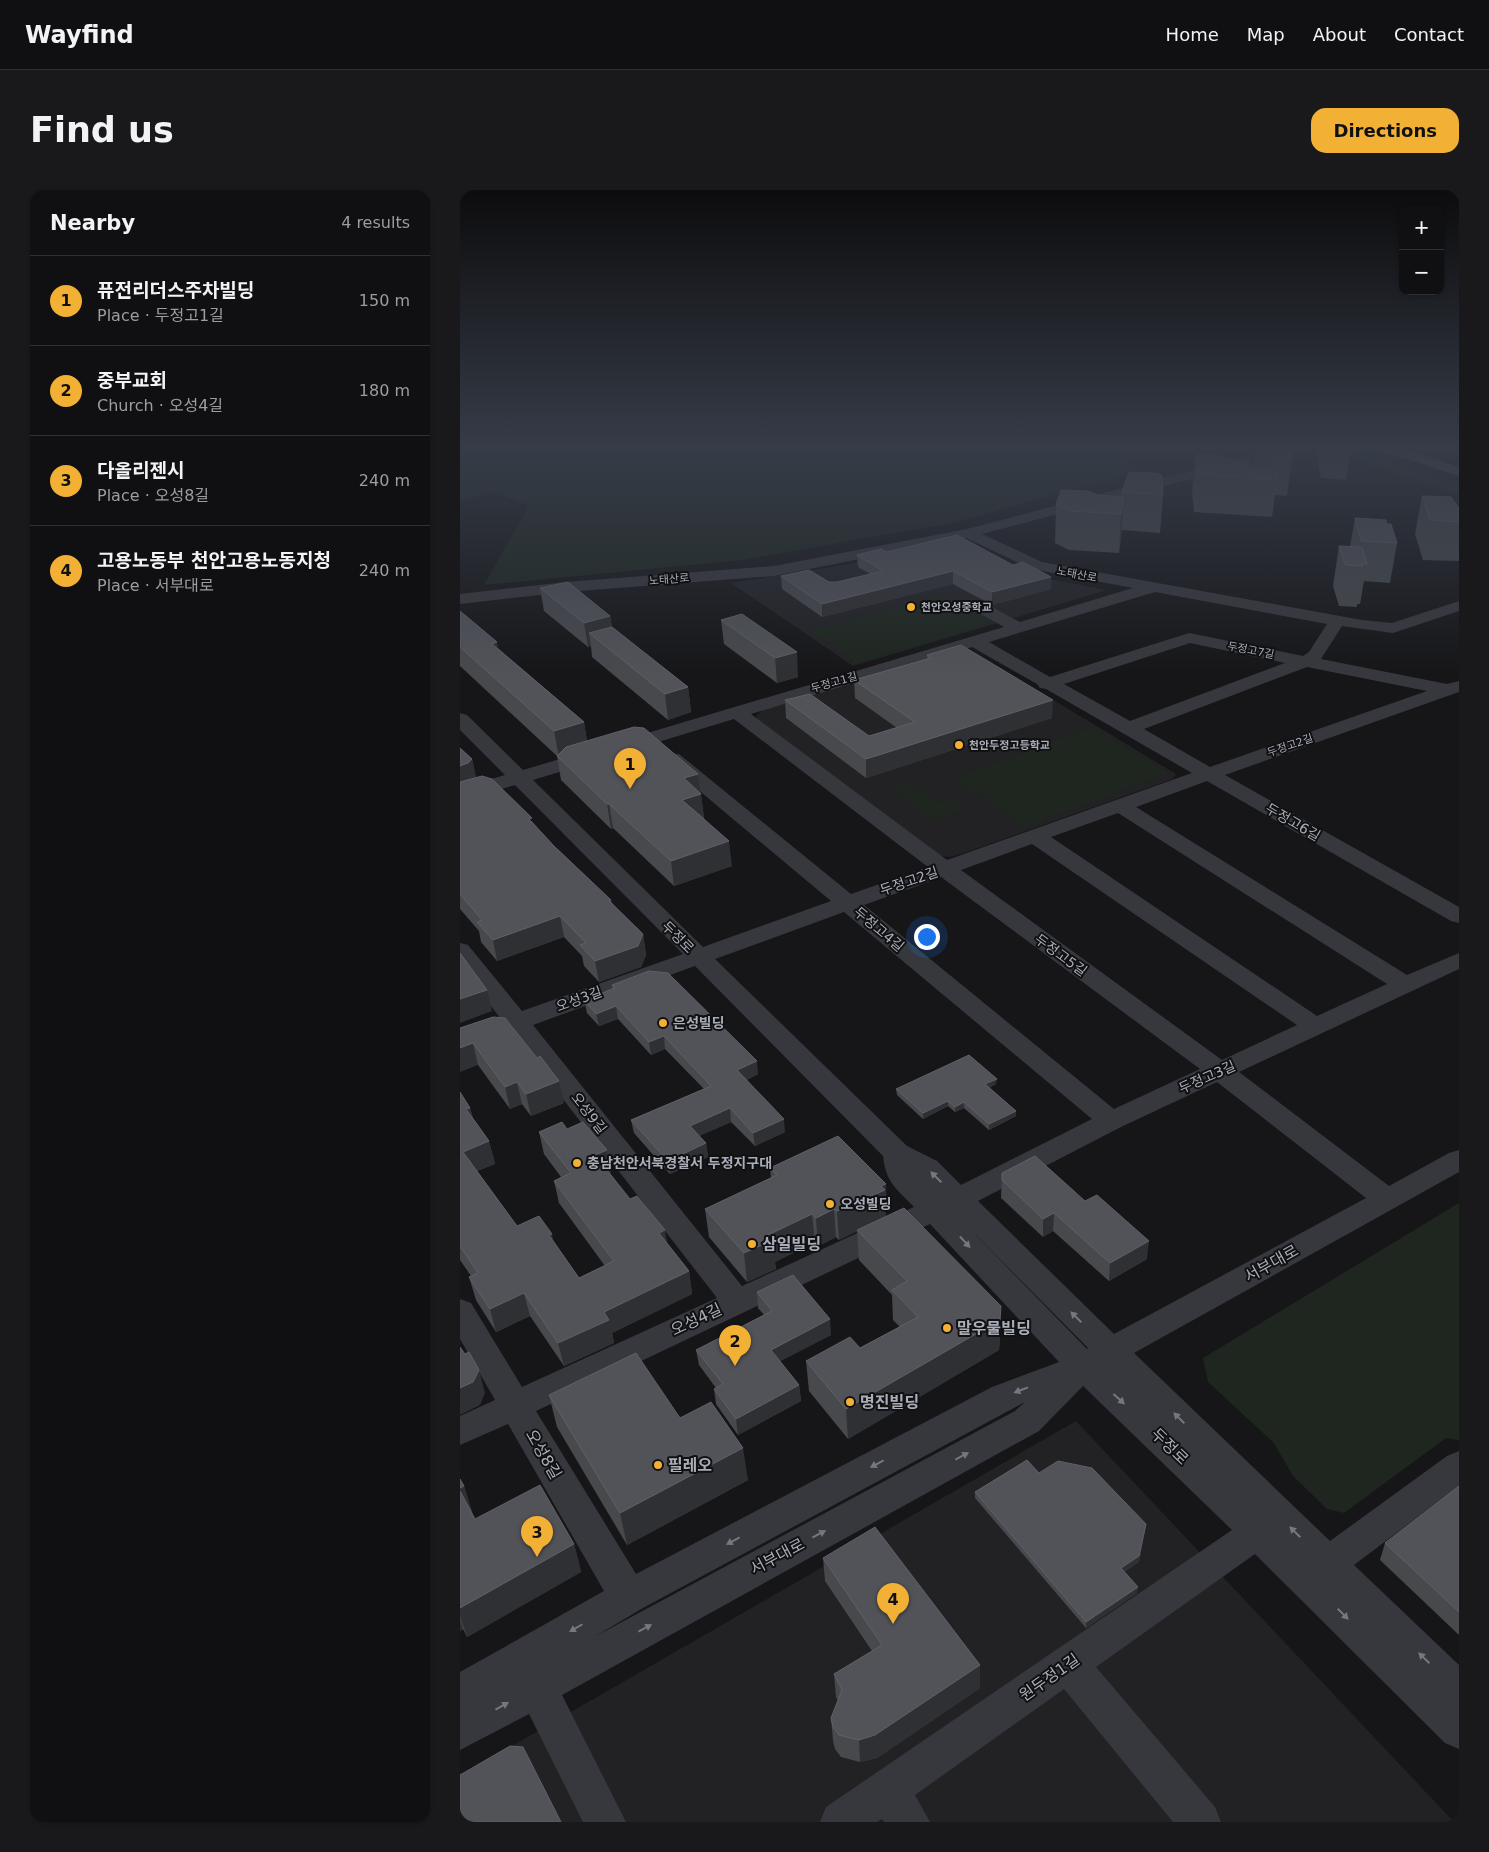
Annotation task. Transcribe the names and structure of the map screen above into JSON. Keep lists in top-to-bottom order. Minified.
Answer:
{"streets":{"street":["노태산로","두정고7길","두정고1길","두정고2길","두정고6길","두정고4길","두정로","두정고5길","오성3길","두정고3길","오성9길","서부대로","오성4길","오성8길","원두정1길"]},"crossings":[["노태산로","두정고1길"],["두정고7길","두정고2길"],["두정고7길","두정고6길"],["두정고1길","두정고6길"],["두정고1길","두정고4길"],["두정고1길","두정로"],["두정고1길","두정고5길"],["두정고2길","두정고6길"],["두정고2길","두정고4길"],["두정고2길","두정로"],["두정고2길","두정고5길"],["두정고2길","오성3길"],["두정고4길","두정고3길"],["두정로","오성3길"],["두정로","두정고3길"],["두정로","서부대로"],["두정로","오성4길"],["두정로","원두정1길"],["두정고5길","두정고3길"],["두정고5길","서부대로"],["오성3길","오성9길"],["두정고3길","오성4길"],["오성9길","오성4길"],["서부대로","오성8길"],["오성4길","오성8길"]],"places":["천안오성중학교","천안두정고등학교","은성빌딩","충남천안서북경찰서 두정지구대","오성빌딩","삼일빌딩","말우물빌딩","명진빌딩","필레오"],"page":{"header":"Wayfind","nav":["Home","Map","About","Contact"],"buttons":"Directions","title":"Find us","heading":["Nearby","4 results"],"map_buttons":["+","−"],"list":[{"mark":"1","name":"퓨전리더스주차빌딩","note":"Place · 두정고1길","value":"150 m"},{"mark":"2","name":"중부교회","note":"Church · 오성4길","value":"180 m"},{"mark":"3","name":"다올리젠시","note":"Place · 오성8길","value":"240 m"},{"mark":"4","name":"고용노동부 천안고용노동지청","note":"Place · 서부대로","value":"240 m"}],"pins":["1","2","3","4"]}}
